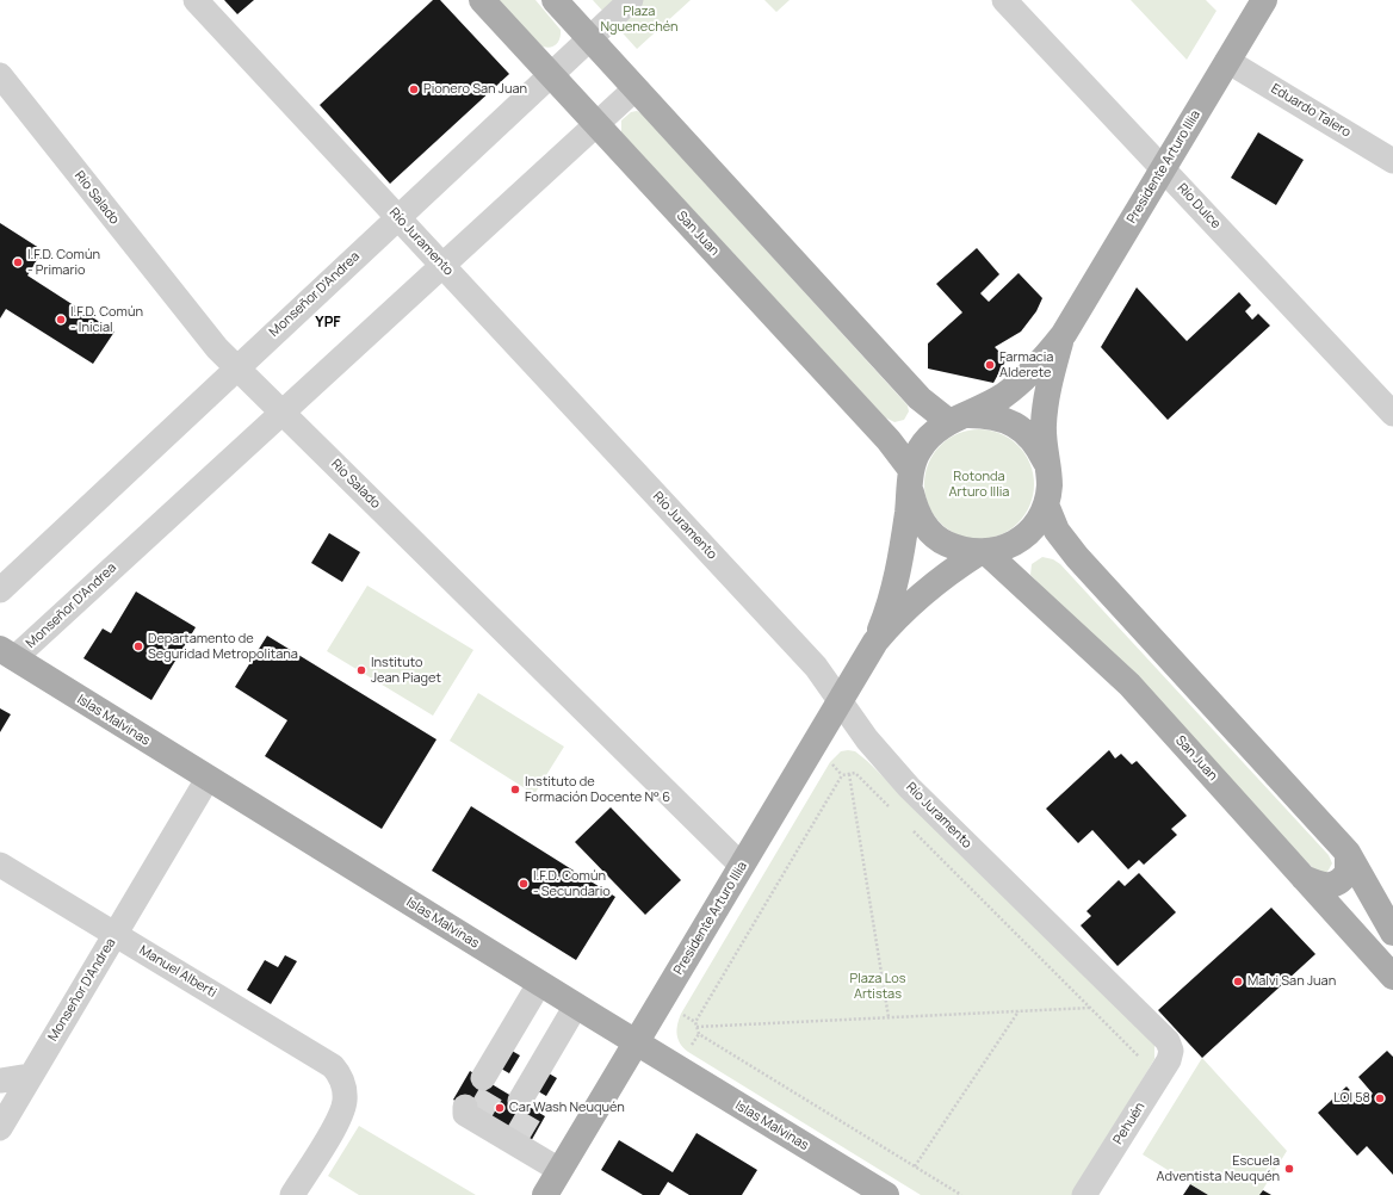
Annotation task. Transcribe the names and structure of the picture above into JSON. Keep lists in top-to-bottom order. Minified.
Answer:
{"streets":{"main road":["Presidente Arturo Illia","San Juan","Islas Malvinas"],"street":["Eduardo Talero","Río Salado","Río Dulce","Río Juramento","Monseñor D'Andrea","Manuel Alberti","Pehuén"]},"crossings":[["Eduardo Talero","Presidente Arturo Illia"],["Presidente Arturo Illia","Río Salado"],["Presidente Arturo Illia","Río Dulce"],["Presidente Arturo Illia","San Juan"],["Presidente Arturo Illia","Río Juramento"],["Presidente Arturo Illia","Islas Malvinas"],["Río Salado","Monseñor D'Andrea"],["San Juan","Monseñor D'Andrea"],["Río Juramento","Monseñor D'Andrea"],["Río Juramento","Pehuén"],["Monseñor D'Andrea","Islas Malvinas"],["Monseñor D'Andrea","Manuel Alberti"]],"districts":["YPF"],"parks":["Plaza Nguenechén","Rotonda Arturo Illia","Plaza Los Artistas"],"places":["Pionero San Juan","I.F.D. Común - Primario","I.F.D. Común - Inicial","Farmacia Alderete","Departamento de Seguridad Metropolitana","Instituto Jean Piaget","Instituto de Formación Docente N° 6","I.F.D. Común - Secundario","Malvi San Juan","LOI 58","Car Wash Neuquén","Escuela Adventista Neuquén"]}
